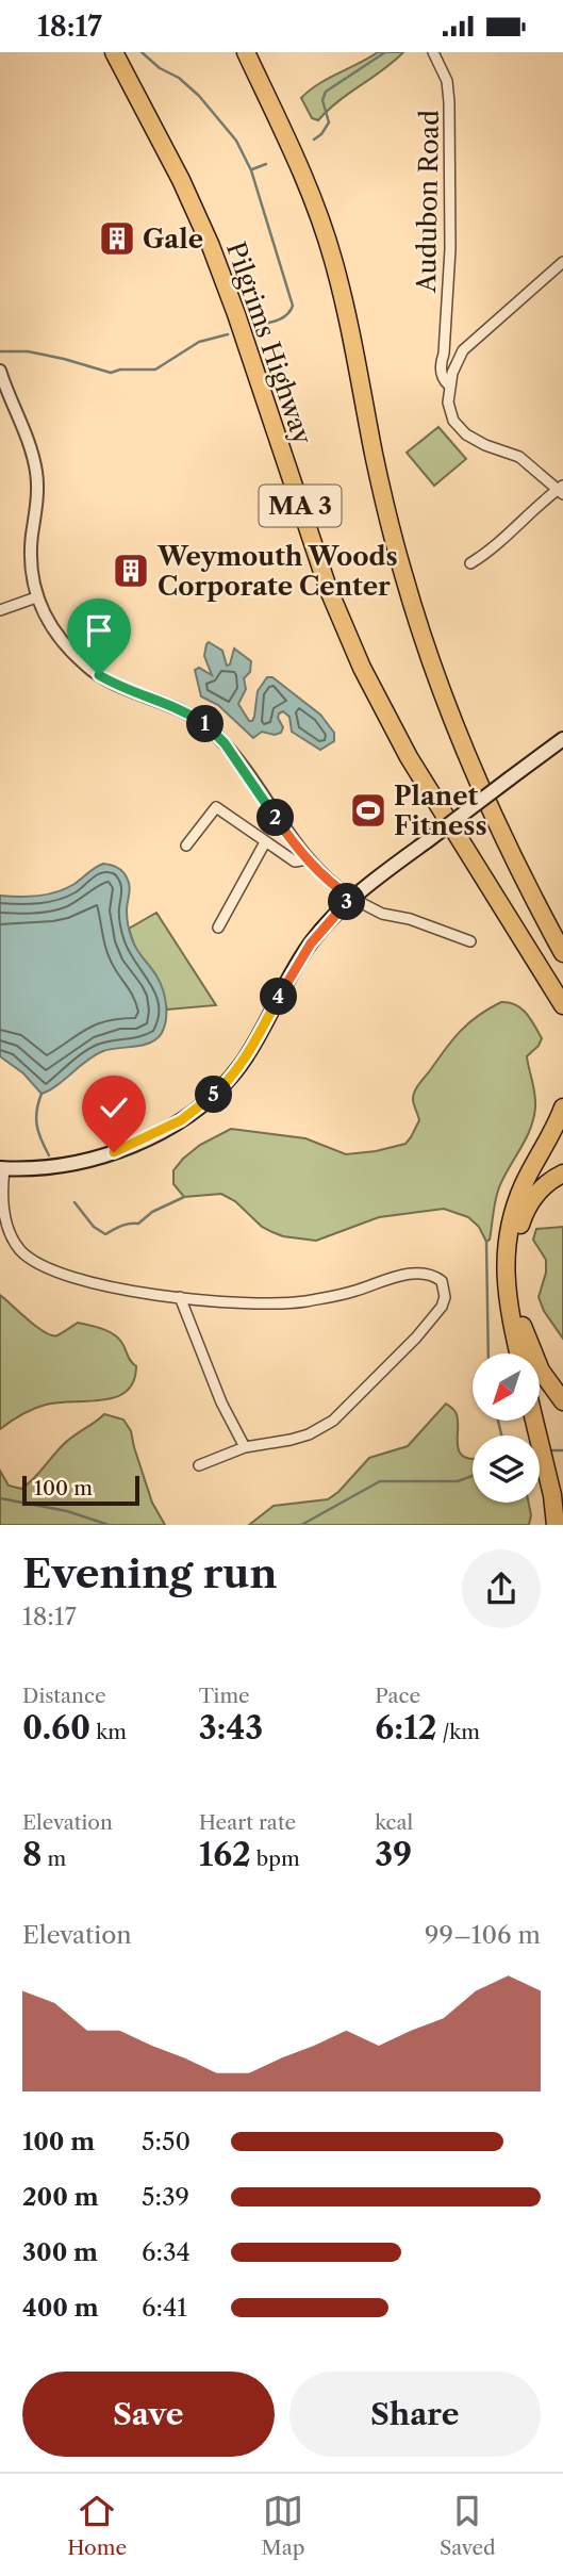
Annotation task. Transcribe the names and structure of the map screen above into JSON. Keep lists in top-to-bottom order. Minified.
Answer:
{"streets":{"highway":["Pilgrims Highway","MA 3"],"street":["Audubon Road"]},"places":{"building":["Gale","Weymouth Woods Corporate Center"],"sports":["Planet Fitness"]},"scale_bar":"100 m","north":"bottom left","page":{"status":"18:17","pins":["1","2","3","4","5"],"scale":"100 m","heading":["Evening run","18:17"],"stats":[["Distance","0.60 km"],["Time","3:43"],["Pace","6:12 /km"],["Elevation","8 m"],["Heart rate","162 bpm"],["kcal","39"]],"chart":["Elevation","99–106 m"],"list":[{"name":"100 m","note":"5:50"},{"name":"200 m","note":"5:39"},{"name":"300 m","note":"6:34"},{"name":"400 m","note":"6:41"}],"buttons":["Save","Share"],"tabs":["Home","Map","Saved"]}}
